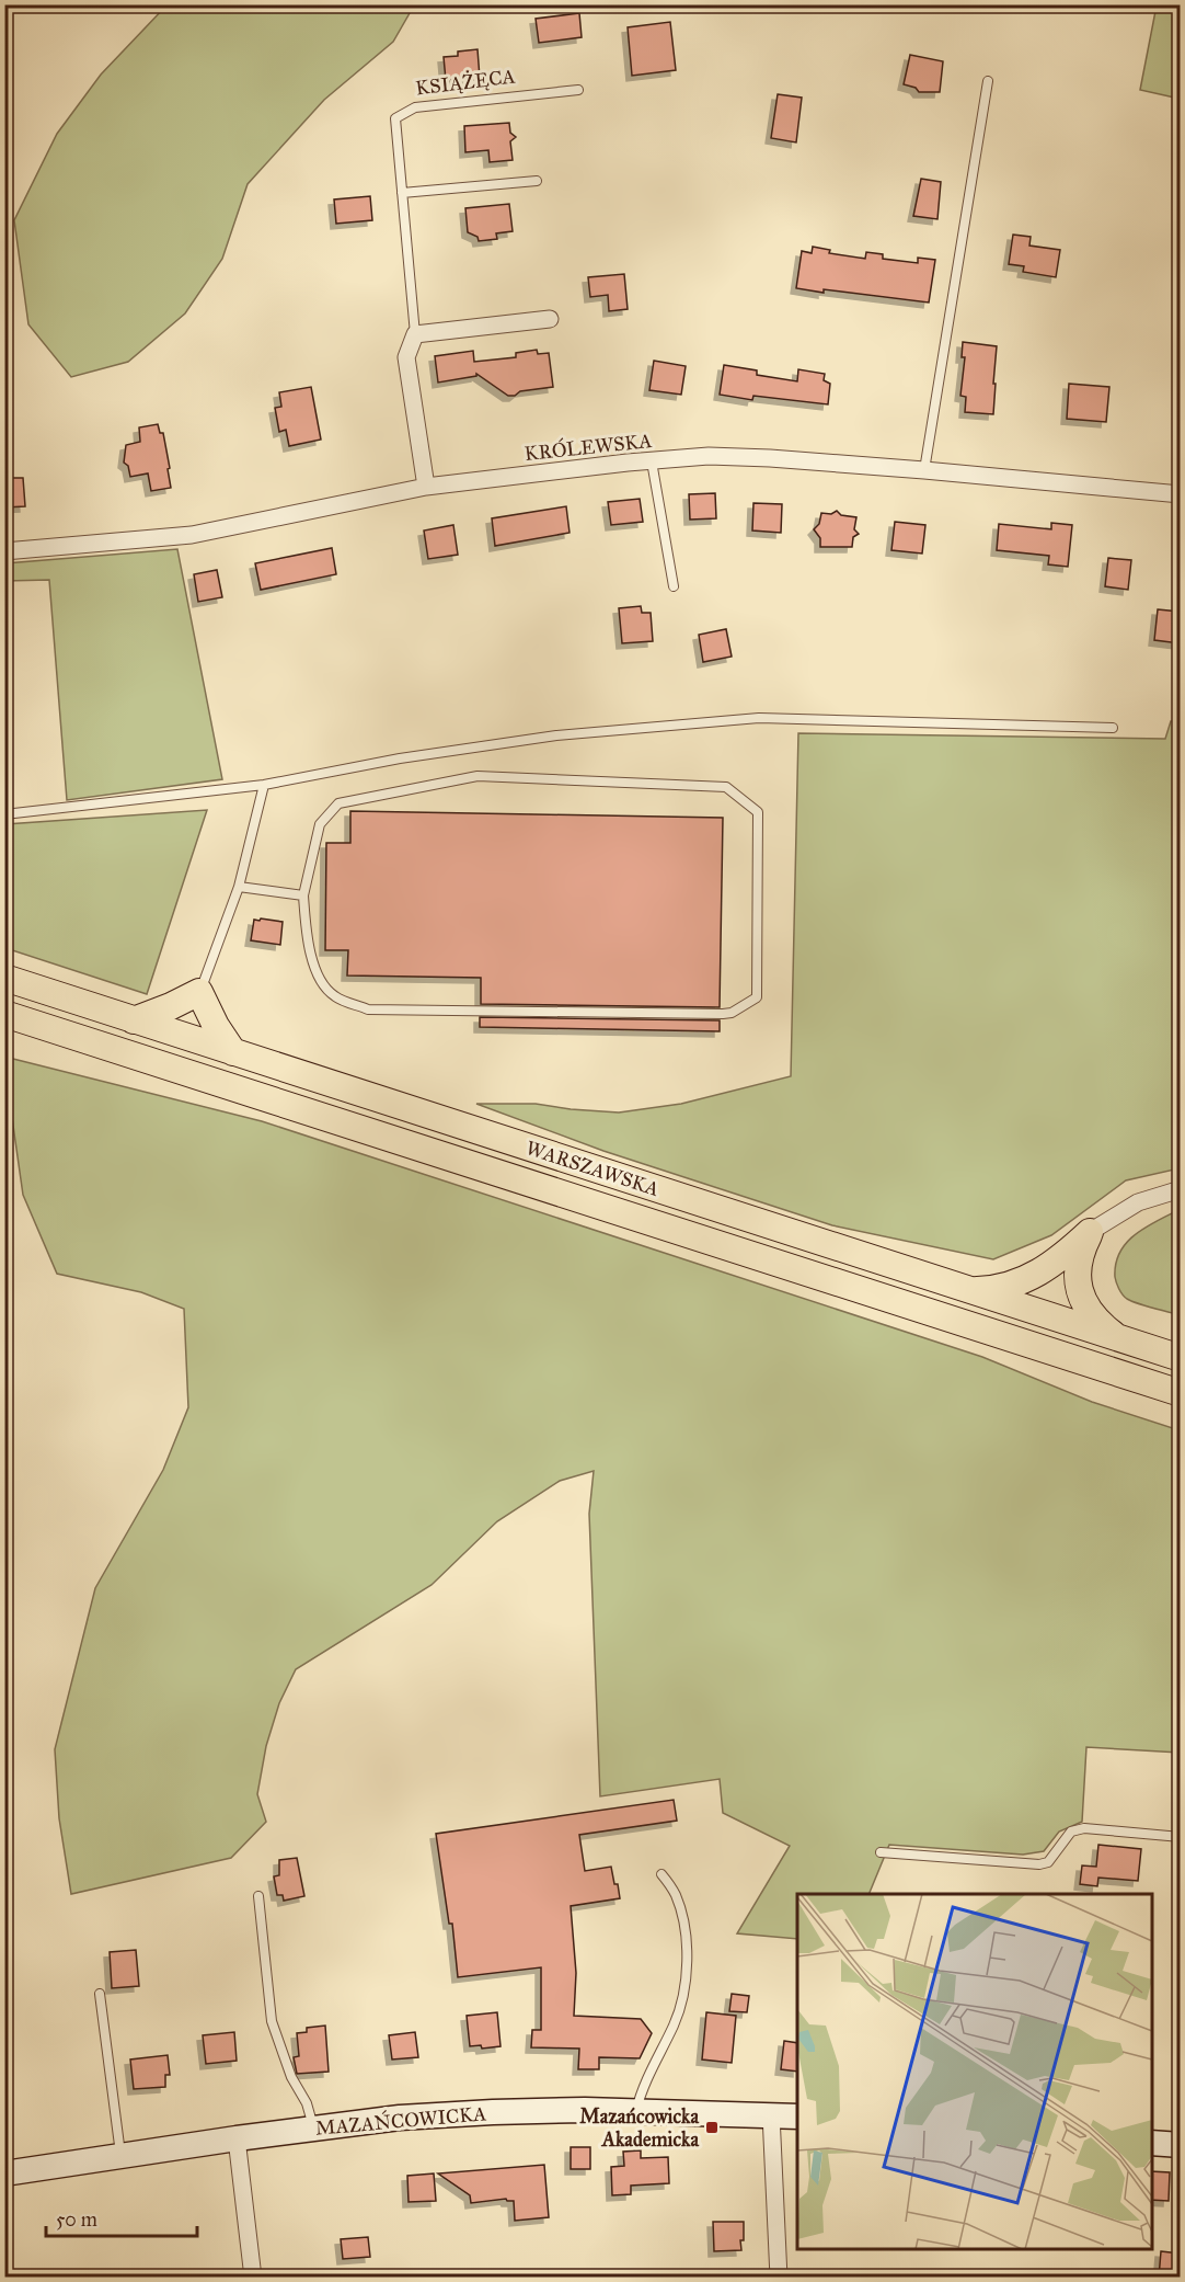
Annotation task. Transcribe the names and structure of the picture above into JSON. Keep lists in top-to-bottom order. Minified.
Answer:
{"streets":{"main road":["WARSZAWSKA"],"street":["KSIĄŻĘCA","KRÓLEWSKA","MAZAŃCOWICKA"]},"crossings":[["KSIĄŻĘCA","KRÓLEWSKA"]],"places":{"transit":["Mazańcowicka Akademicka"]},"scale_bar":"50 m"}
